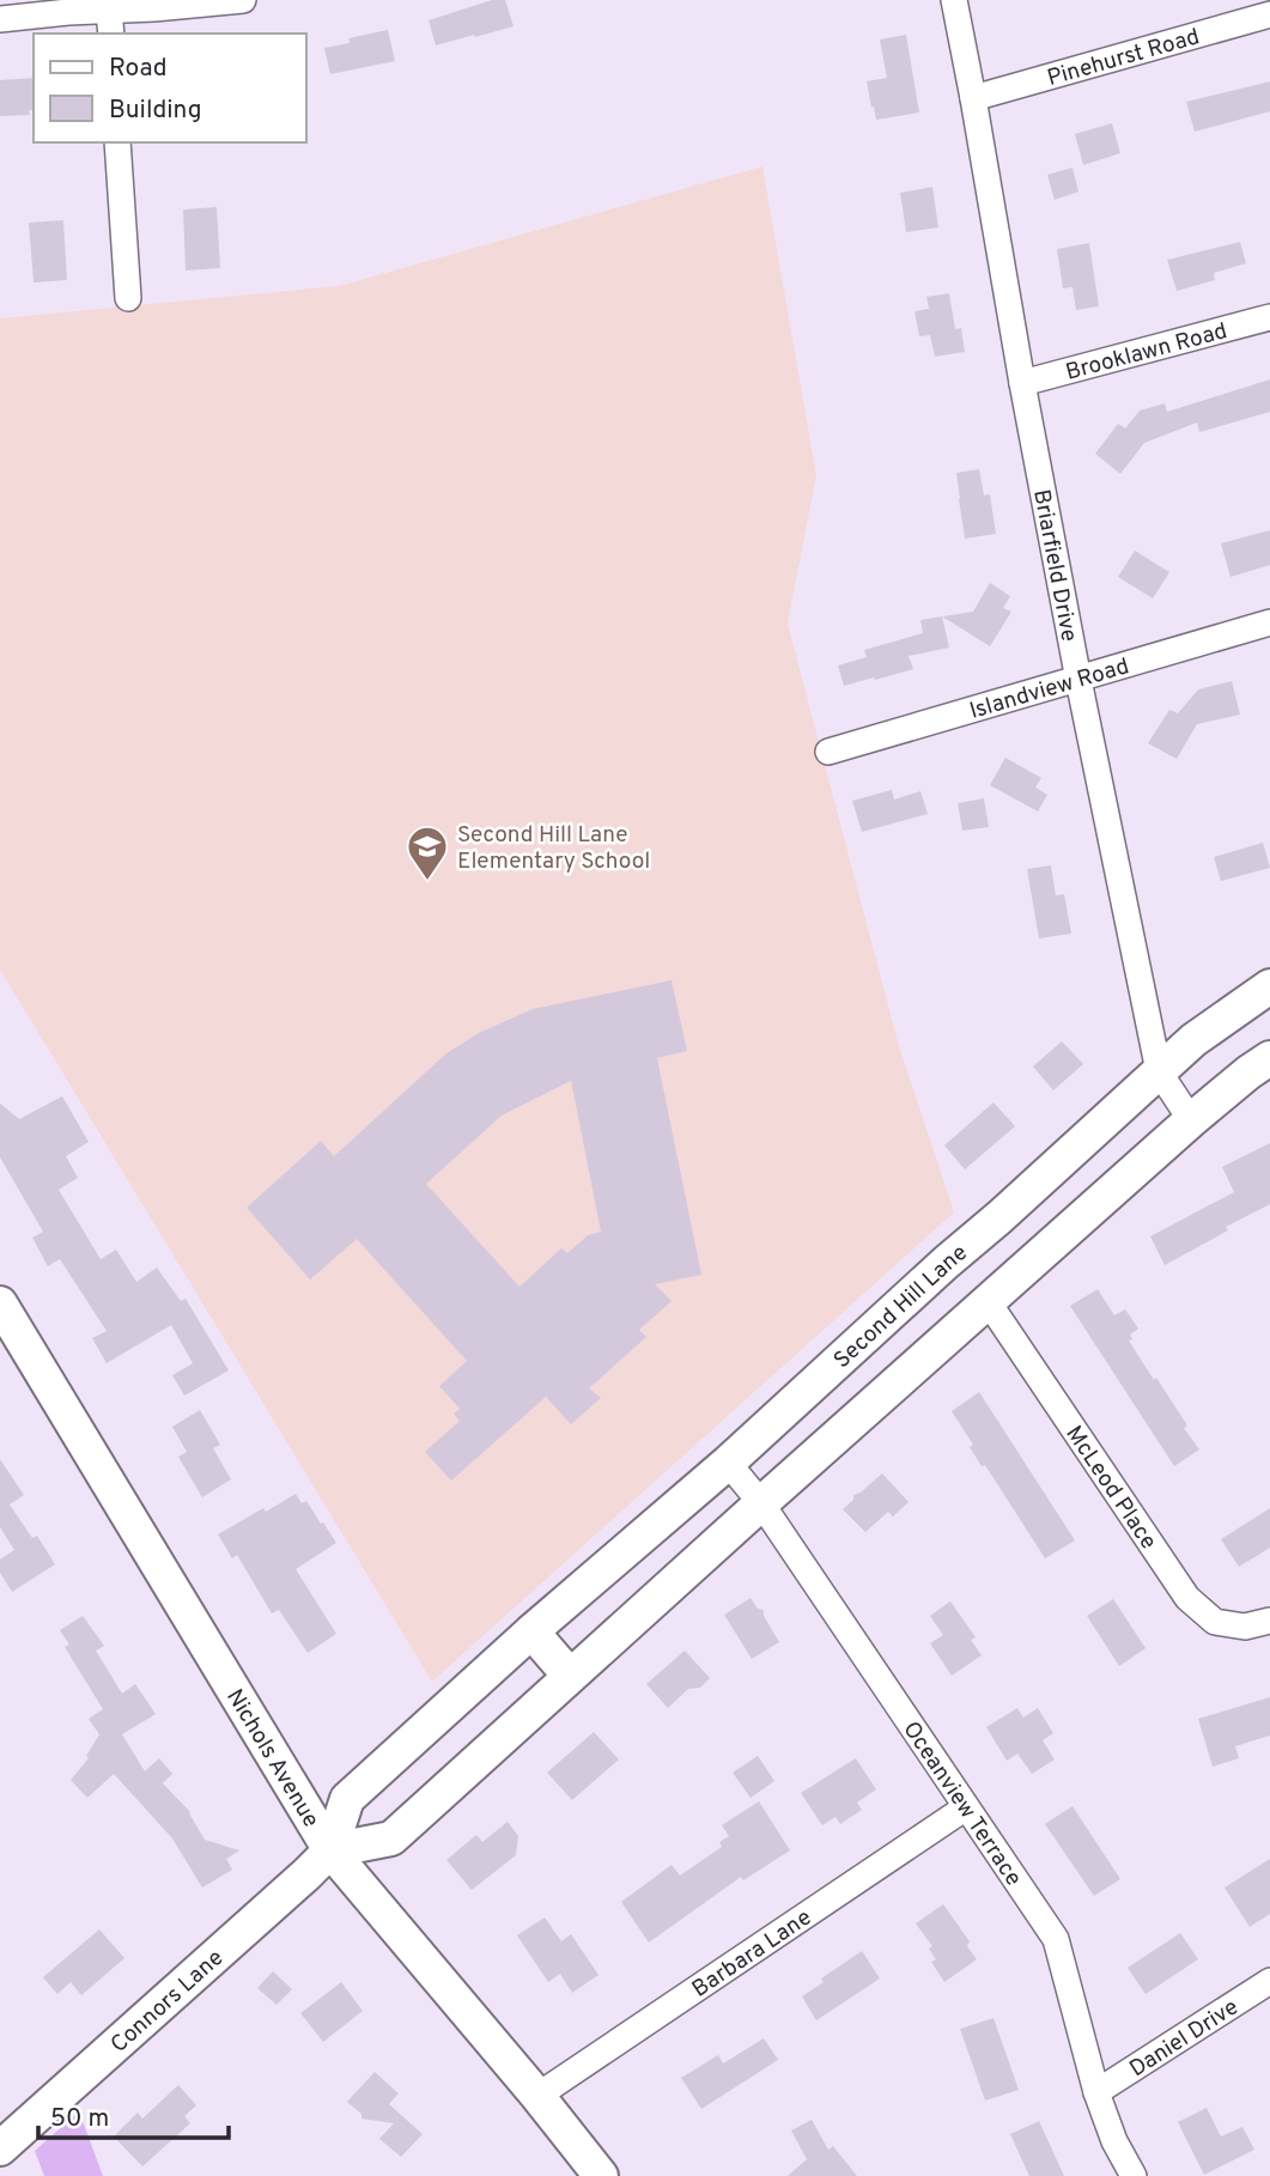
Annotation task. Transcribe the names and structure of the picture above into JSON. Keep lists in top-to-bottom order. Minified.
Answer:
{"streets":{"street":["Pinehurst Road","Brooklawn Road","Briarfield Drive","Islandview Road","Second Hill Lane","McLeod Place","Nichols Avenue","Oceanview Terrace","Barbara Lane","Connors Lane","Daniel Drive"]},"crossings":[["Pinehurst Road","Briarfield Drive"],["Brooklawn Road","Briarfield Drive"],["Briarfield Drive","Islandview Road"],["Briarfield Drive","Second Hill Lane"],["Second Hill Lane","Nichols Avenue"],["Second Hill Lane","Oceanview Terrace"],["Second Hill Lane","Connors Lane"],["Nichols Avenue","Barbara Lane"],["Nichols Avenue","Connors Lane"],["Oceanview Terrace","Barbara Lane"],["Oceanview Terrace","Daniel Drive"]],"places":{"school or university":["Second Hill Lane Elementary School"]},"legend":["Road","Building"],"scale_bar":"50 m"}
